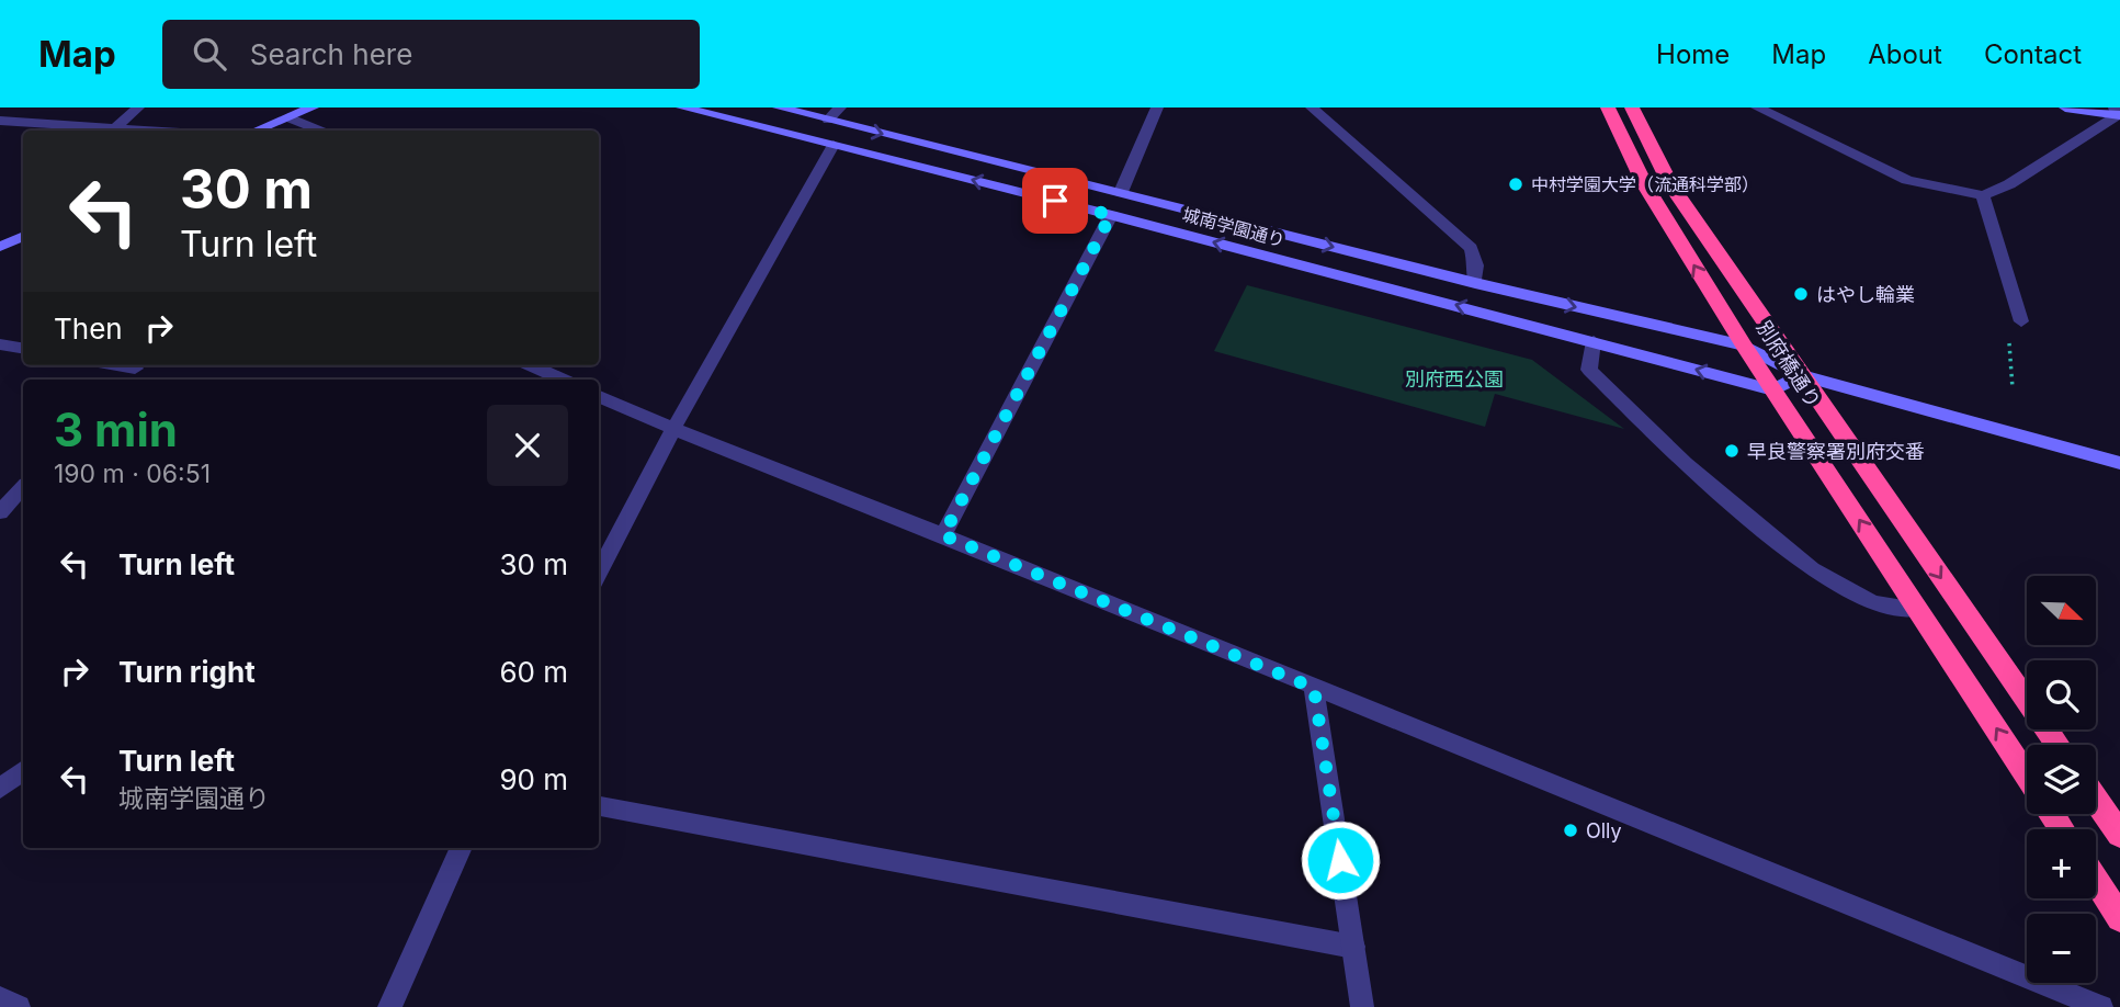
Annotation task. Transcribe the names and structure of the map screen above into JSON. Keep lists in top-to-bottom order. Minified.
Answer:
{"streets":{"highway":["別府橋通り"],"street":["城南学園通り"]},"crossings":[["城南学園通り","別府橋通り"]],"parks":["別府西公園"],"places":["中村学園大学（流通科学部）","はやし輪業","早良警察署別府交番","Olly"],"north":"bottom right","page":{"header":"Map","search":"Search here","nav":["Home","Map","About","Contact"],"turn":["30 m","Turn left"],"then":"Then","heading":["3 min","190 m · 06:51"],"list":[{"name":"Turn left","value":"30 m"},{"name":"Turn right","value":"60 m"},{"name":"Turn left","note":"城南学園通り","value":"90 m"}],"map_buttons":["+","−"]}}
